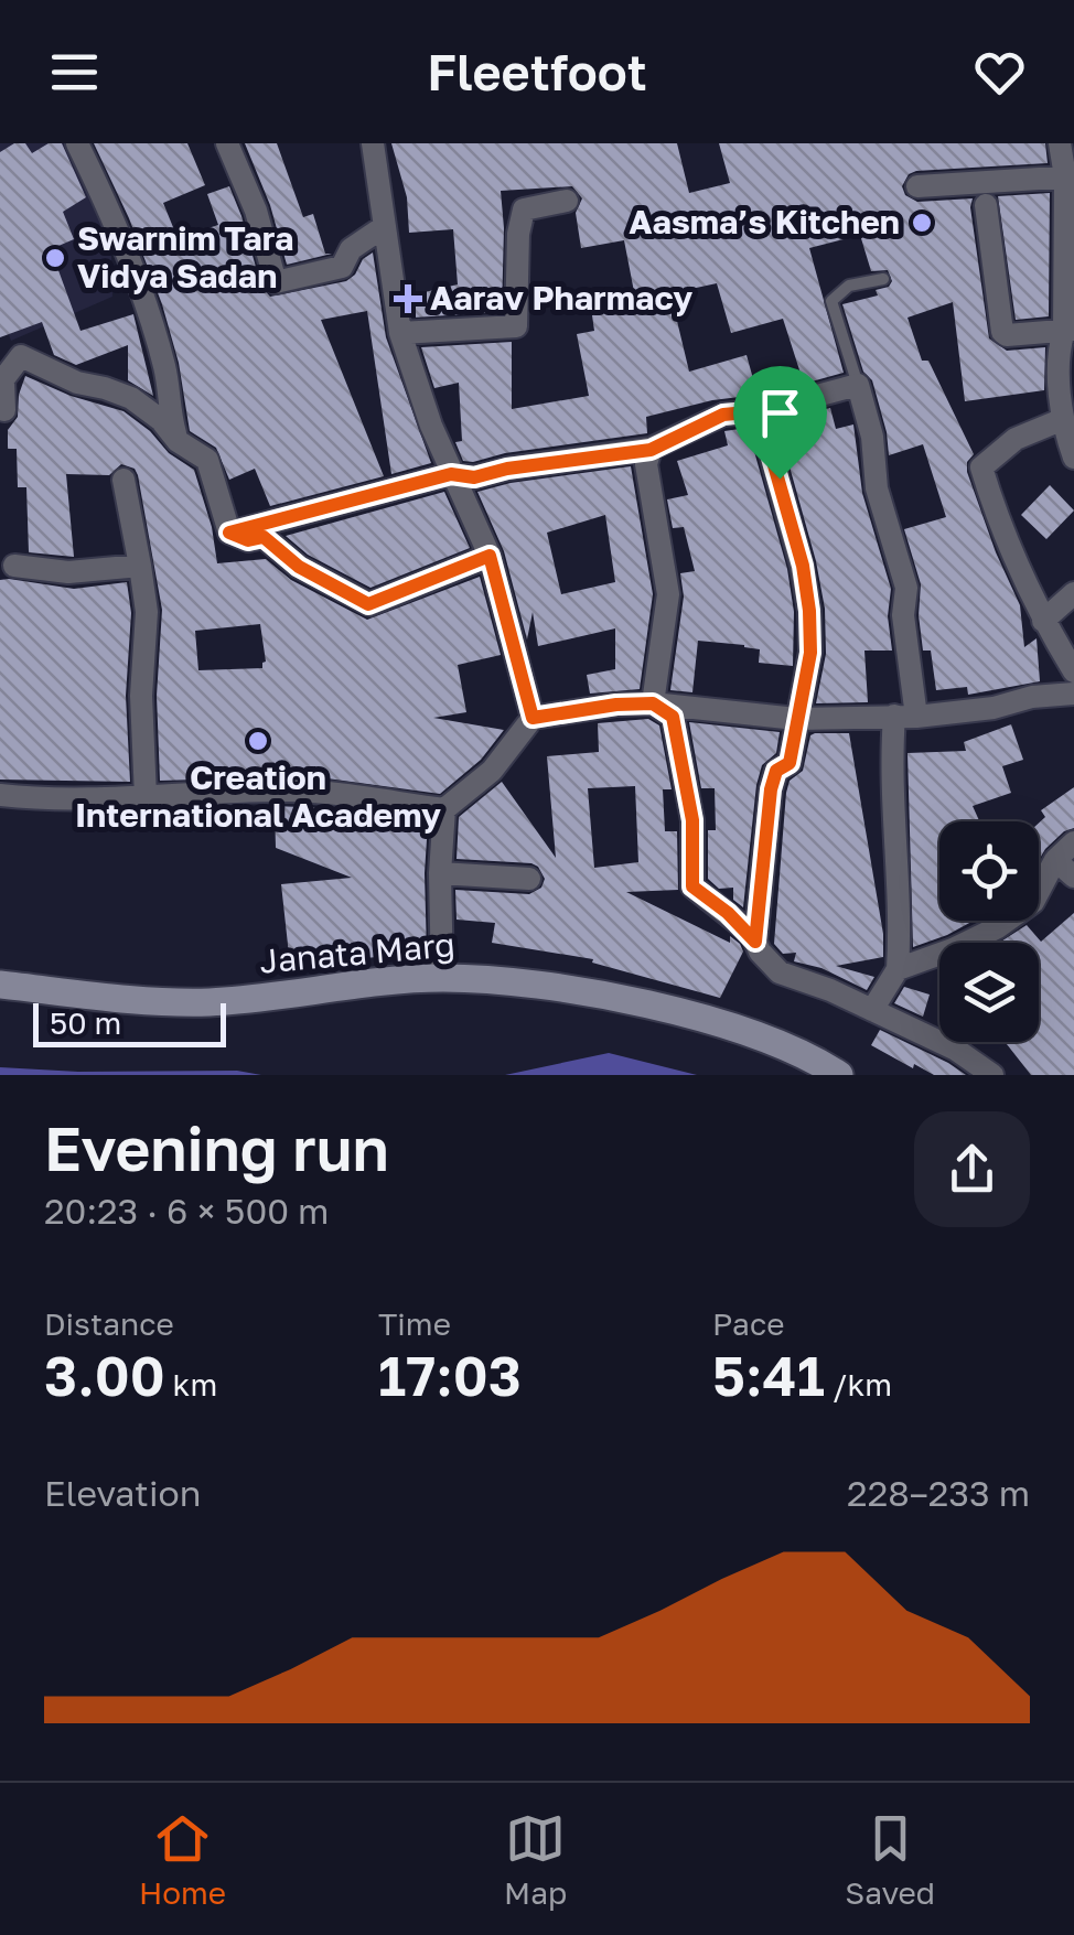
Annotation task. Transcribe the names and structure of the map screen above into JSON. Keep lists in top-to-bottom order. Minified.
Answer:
{"streets":{"main road":["Janata Marg"]},"places":{"other":["Aasma’s Kitchen","Swarnim Tara Vidya Sadan","Creation International Academy"],"health":["Aarav Pharmacy"]},"scale_bar":"50 m","page":{"header":"Fleetfoot","scale":"50 m","heading":["Evening run","20:23 · 6 × 500 m"],"stats":[["Distance","3.00 km"],["Time","17:03"],["Pace","5:41 /km"]],"chart":["Elevation","228–233 m"],"tabs":["Home","Map","Saved"]}}
